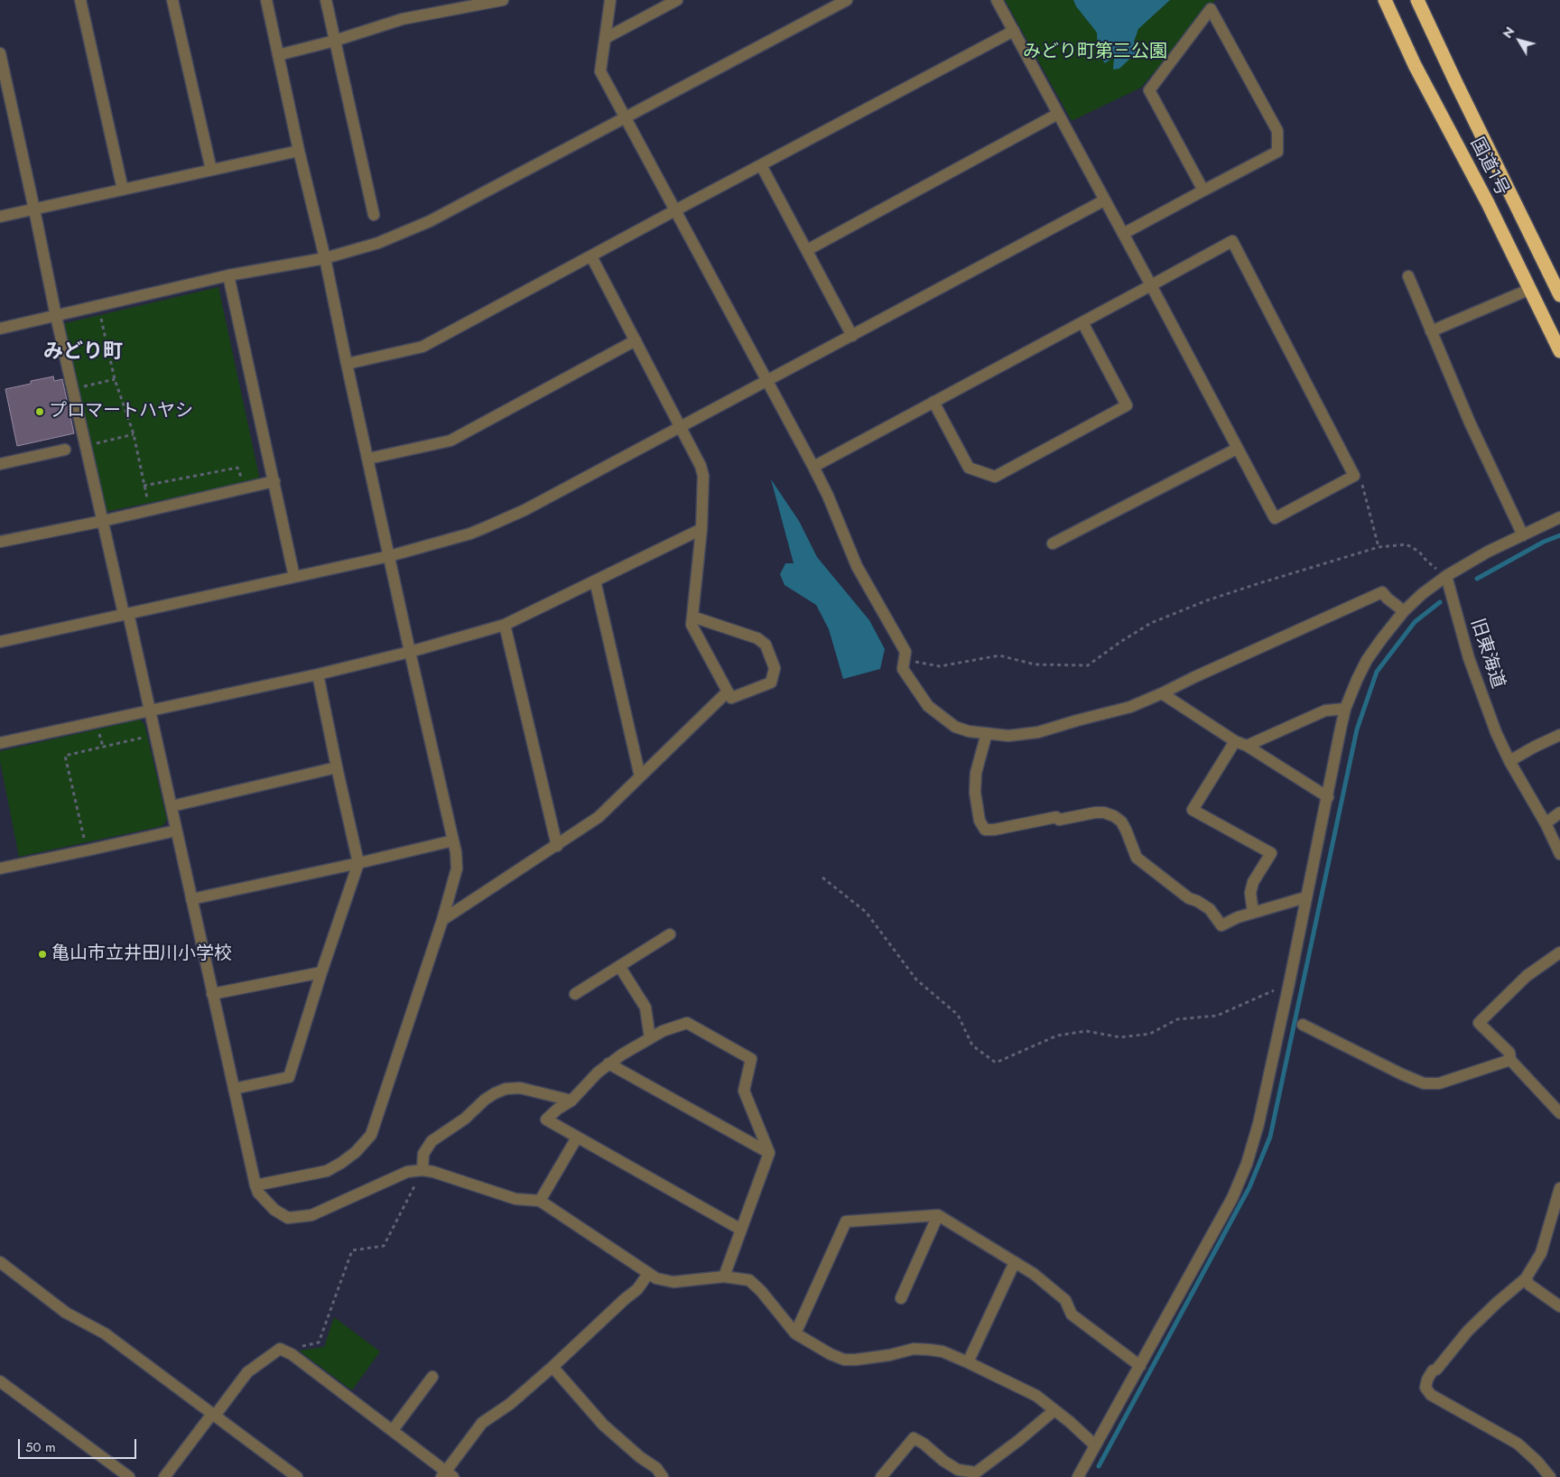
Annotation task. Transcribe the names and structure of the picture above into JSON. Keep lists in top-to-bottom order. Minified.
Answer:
{"streets":{"highway":["国道1号"],"street":["旧東海道"]},"districts":["みどり町"],"parks":["みどり町第三公園"],"places":["プロマートハヤシ","亀山市立井田川小学校"],"scale_bar":"50 m","north":"top left"}
